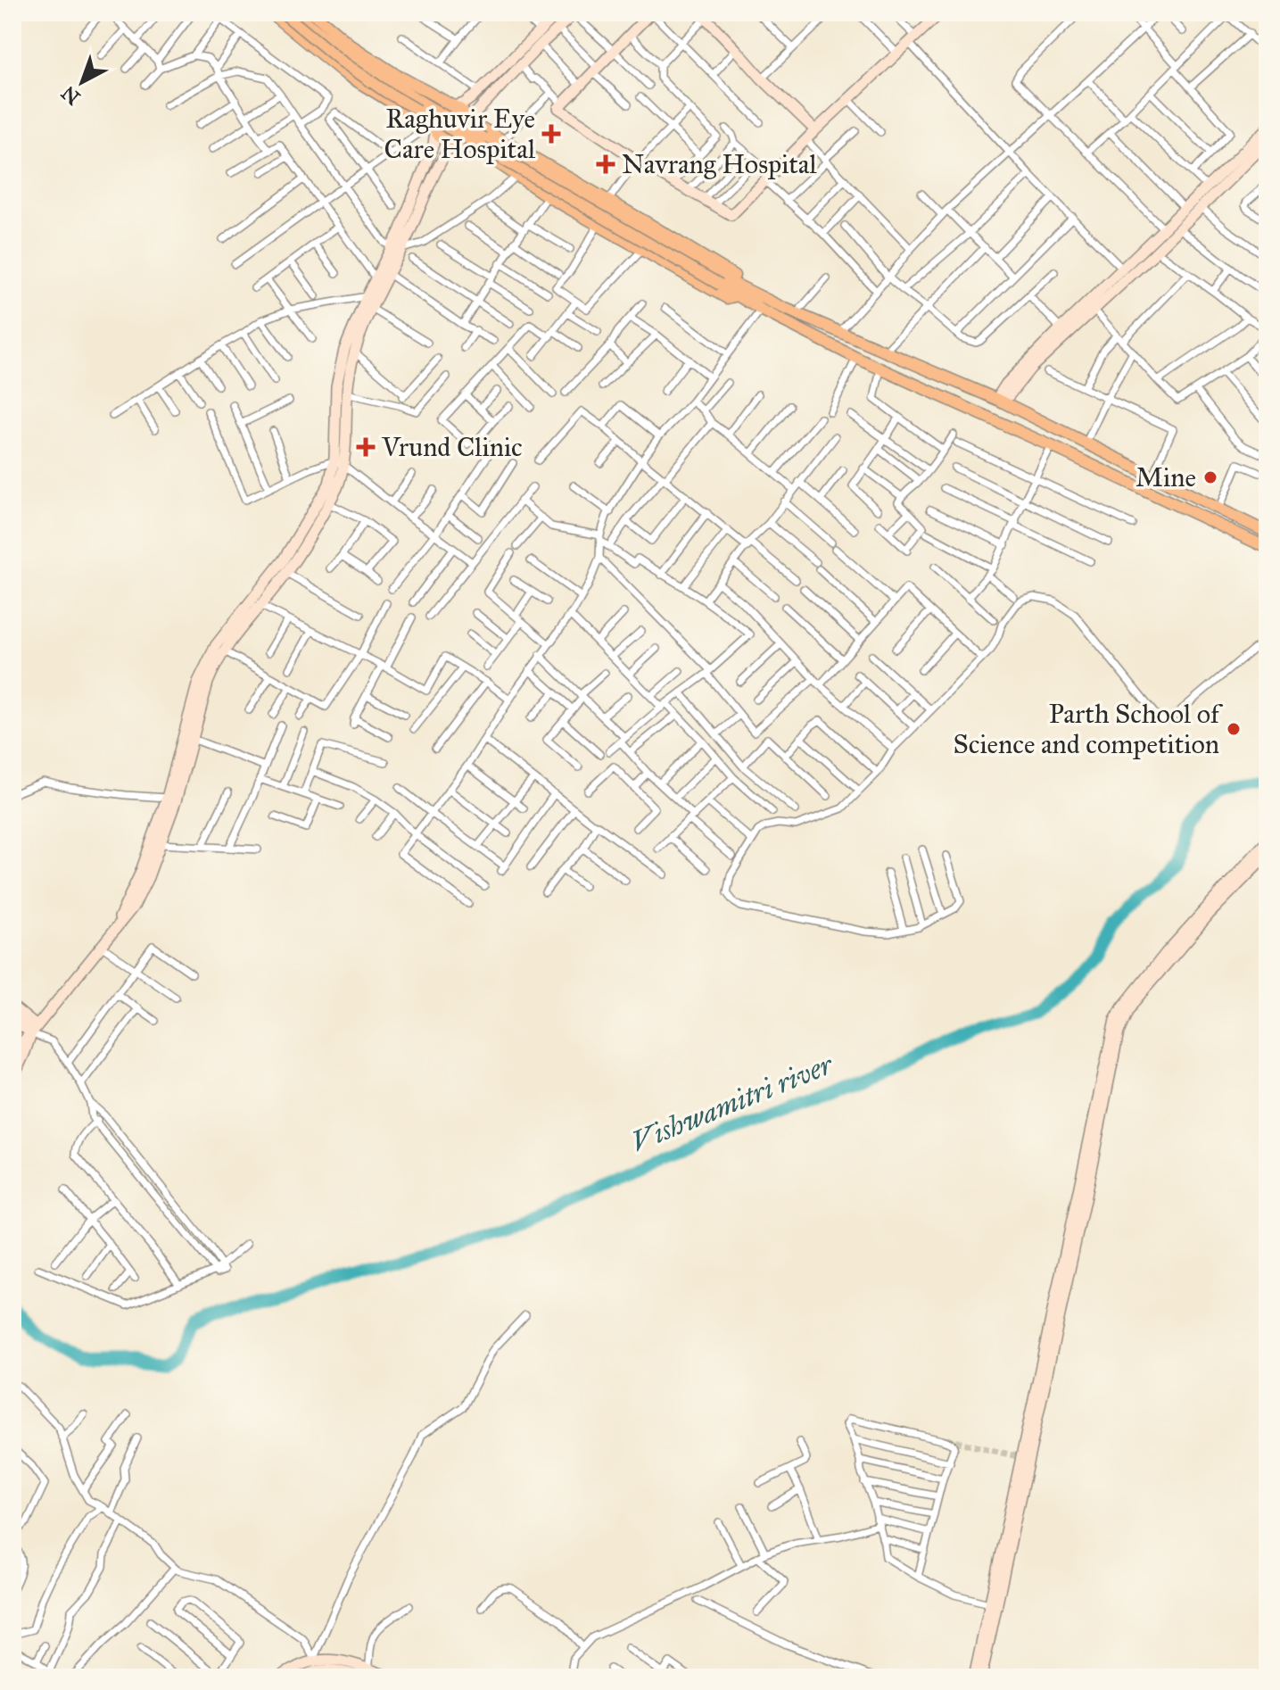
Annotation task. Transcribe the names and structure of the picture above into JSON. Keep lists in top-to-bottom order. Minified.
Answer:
{"water":["Vishwamitri river"],"places":{"health":["Raghuvir Eye Care Hospital","Navrang Hospital","Vrund Clinic"],"other":["Mine","Parth School of Science and competition"]},"north":"bottom left"}
